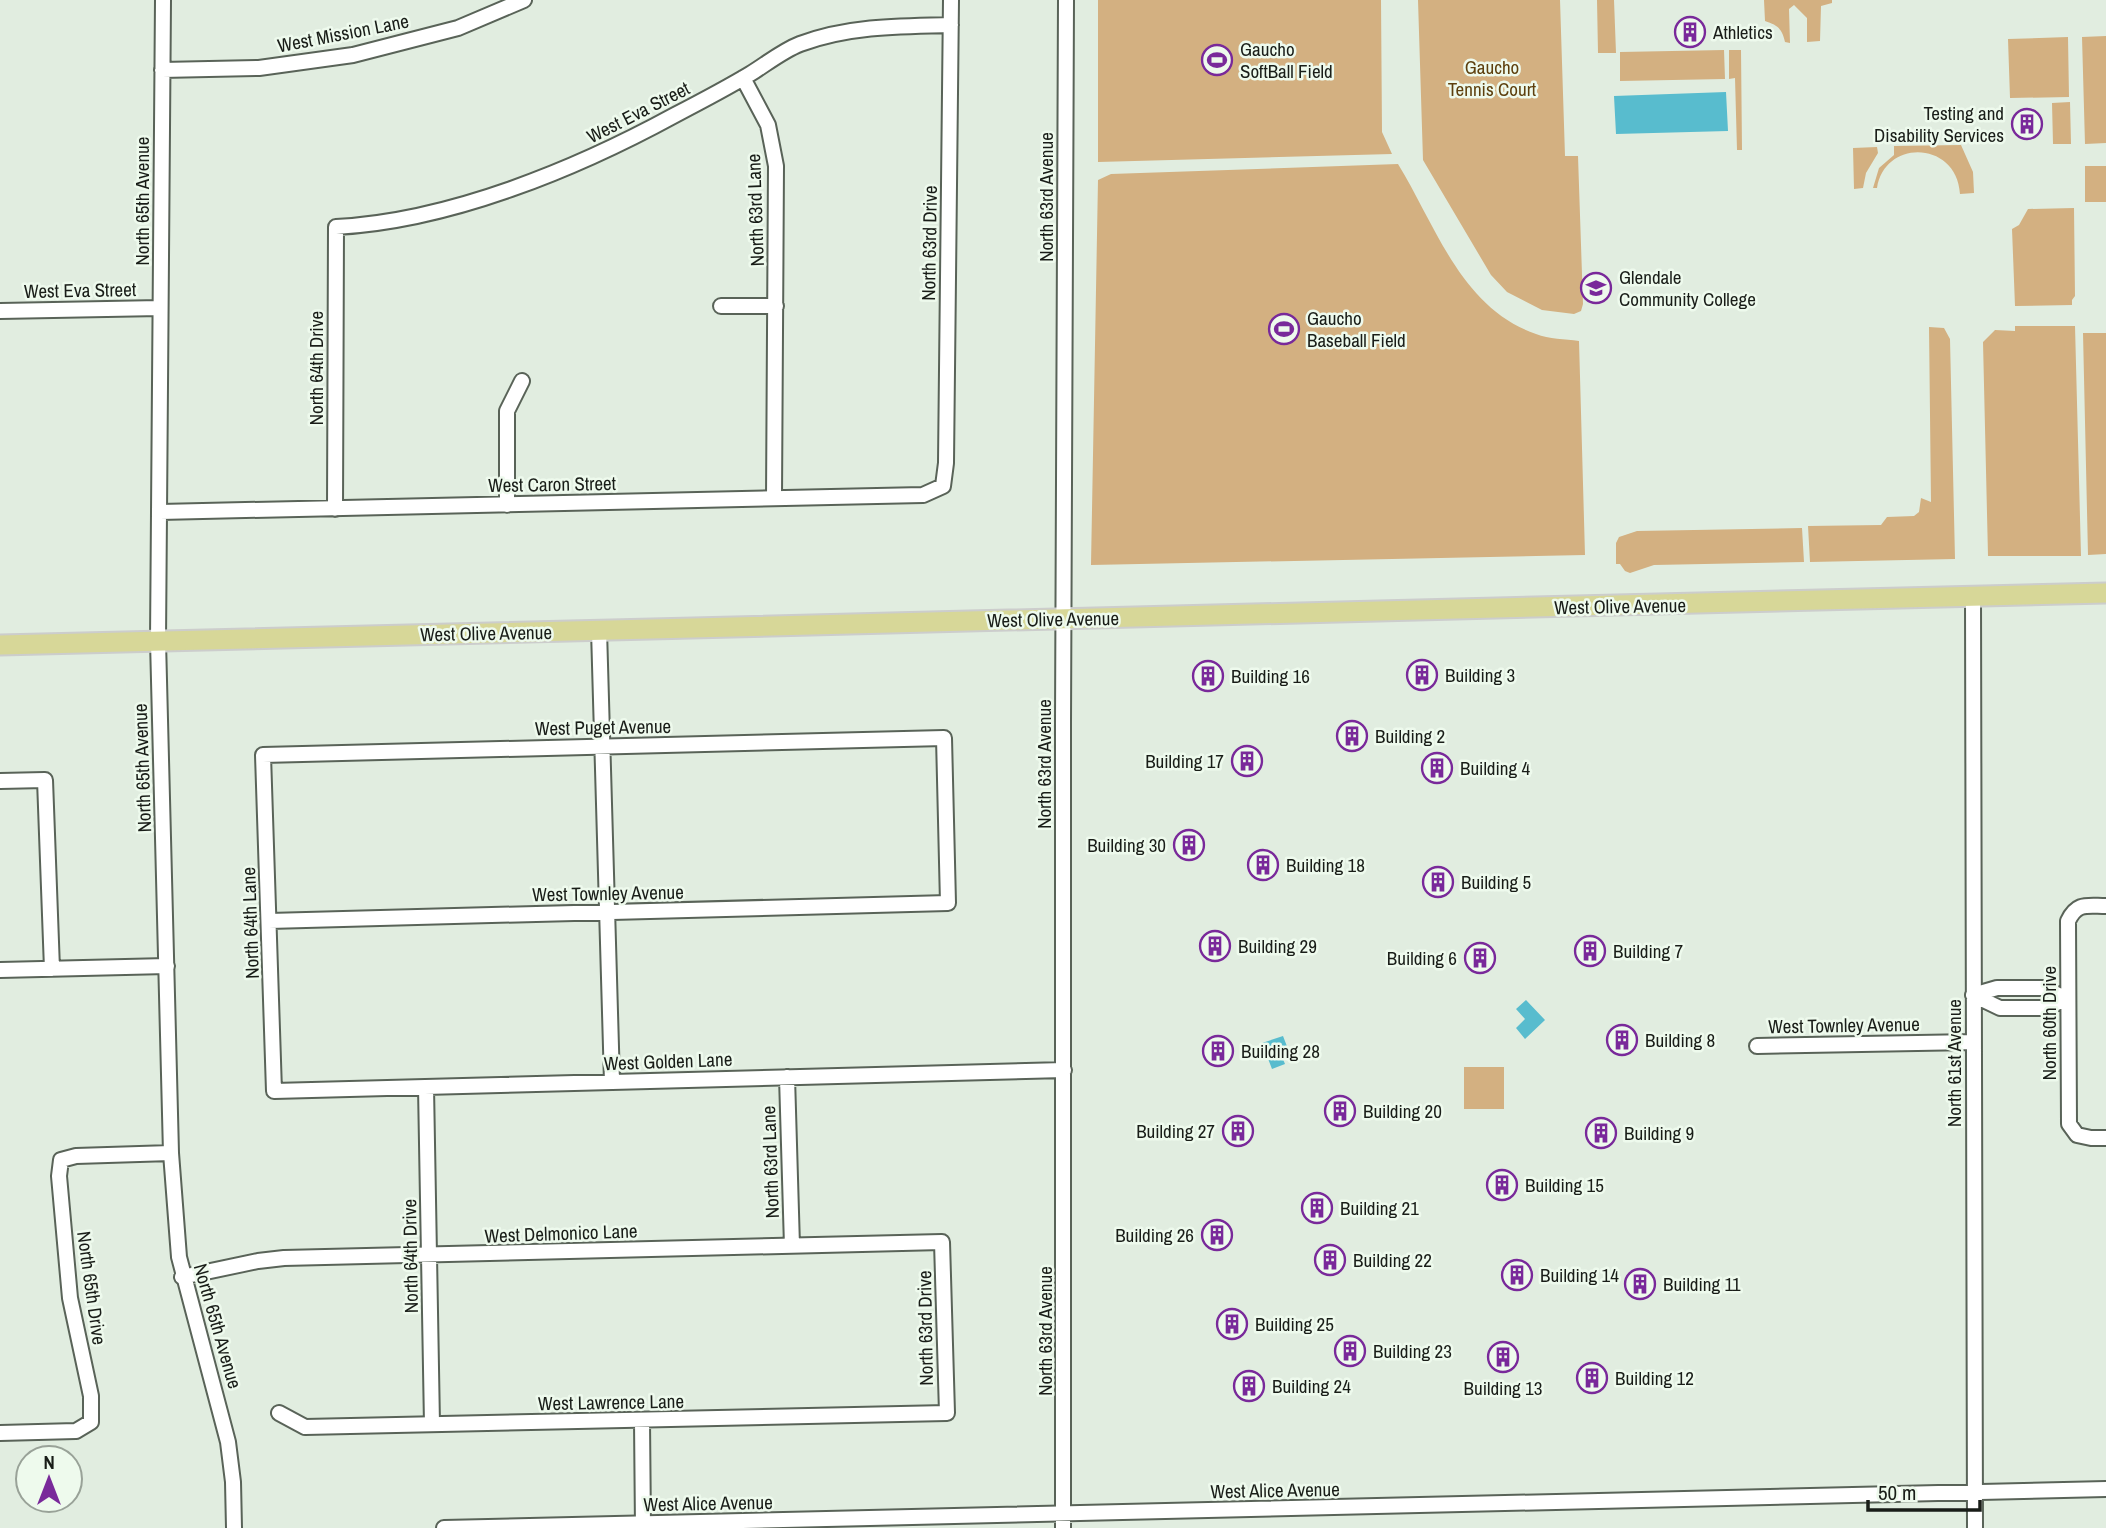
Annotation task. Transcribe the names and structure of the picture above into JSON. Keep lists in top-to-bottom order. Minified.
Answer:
{"streets":{"main road":["West Olive Avenue"],"street":["West Mission Lane","West Eva Street","North 63rd Avenue","North 65th Avenue","North 63rd Lane","North 63rd Drive","North 64th Drive","West Caron Street","West Puget Avenue","West Townley Avenue","North 64th Lane","North 60th Drive","West Golden Lane","North 61st Avenue","West Delmonico Lane","North 65th Drive","West Lawrence Lane","West Alice Avenue"]},"crossings":[["West Mission Lane","North 65th Avenue"],["West Eva Street","North 65th Avenue"],["West Eva Street","North 63rd Lane"],["West Eva Street","North 63rd Drive"],["West Eva Street","North 64th Drive"],["North 63rd Avenue","West Olive Avenue"],["North 63rd Avenue","West Golden Lane"],["North 63rd Avenue","West Alice Avenue"],["North 65th Avenue","West Caron Street"],["North 65th Avenue","West Olive Avenue"],["North 65th Avenue","West Delmonico Lane"],["North 65th Avenue","North 65th Drive"],["North 63rd Lane","West Caron Street"],["North 63rd Lane","West Golden Lane"],["North 63rd Lane","West Delmonico Lane"],["North 63rd Drive","West Caron Street"],["North 63rd Drive","West Delmonico Lane"],["North 63rd Drive","West Lawrence Lane"],["North 64th Drive","West Caron Street"],["North 64th Drive","West Golden Lane"],["North 64th Drive","West Delmonico Lane"],["North 64th Drive","West Lawrence Lane"],["West Olive Avenue","North 61st Avenue"],["West Puget Avenue","West Townley Avenue"],["West Puget Avenue","North 64th Lane"],["West Townley Avenue","North 64th Lane"],["West Townley Avenue","North 61st Avenue"],["North 64th Lane","West Golden Lane"],["North 61st Avenue","West Alice Avenue"]],"parks":["Gaucho Tennis Court"],"places":{"building":["Athletics","Testing and Disability Services","Building 3","Building 16","Building 2","Building 17","Building 4","Building 30","Building 18","Building 5","Building 29","Building 7","Building 6","Building 8","Building 28","Building 20","Building 27","Building 9","Building 15","Building 21","Building 26","Building 22","Building 14","Building 11","Building 25","Building 23","Building 13","Building 12","Building 24"],"sports":["Gaucho SoftBall Field","Gaucho Baseball Field"],"school or university":["Glendale Community College"]},"scale_bar":"50 m","north":"top"}
